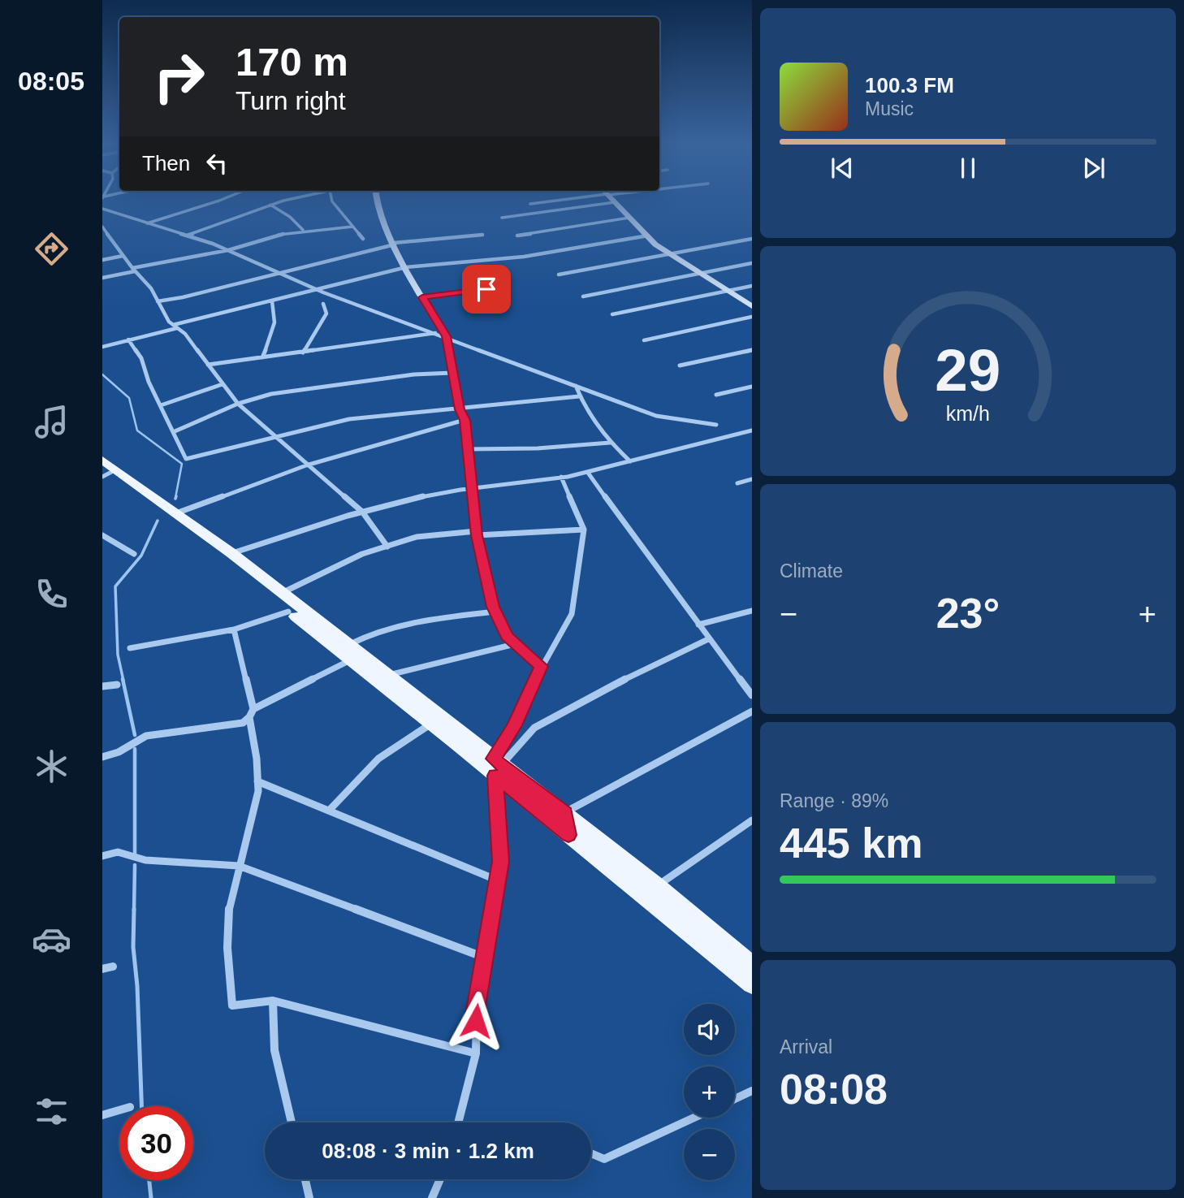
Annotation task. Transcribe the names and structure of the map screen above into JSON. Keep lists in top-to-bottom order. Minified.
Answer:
{"page":{"tabs":"08:05","turn":["170 m","Turn right"],"song":["100.3 FM","Music"],"then":"Then","tile":["Climate",["Range · 89%","445 km"],["Arrival","08:08"]],"heat":["−","23°","+"],"map_buttons":["+","−"],"limit":"30","trip":"08:08 · 3 min · 1.2 km","gauge":["29","km/h"]}}
